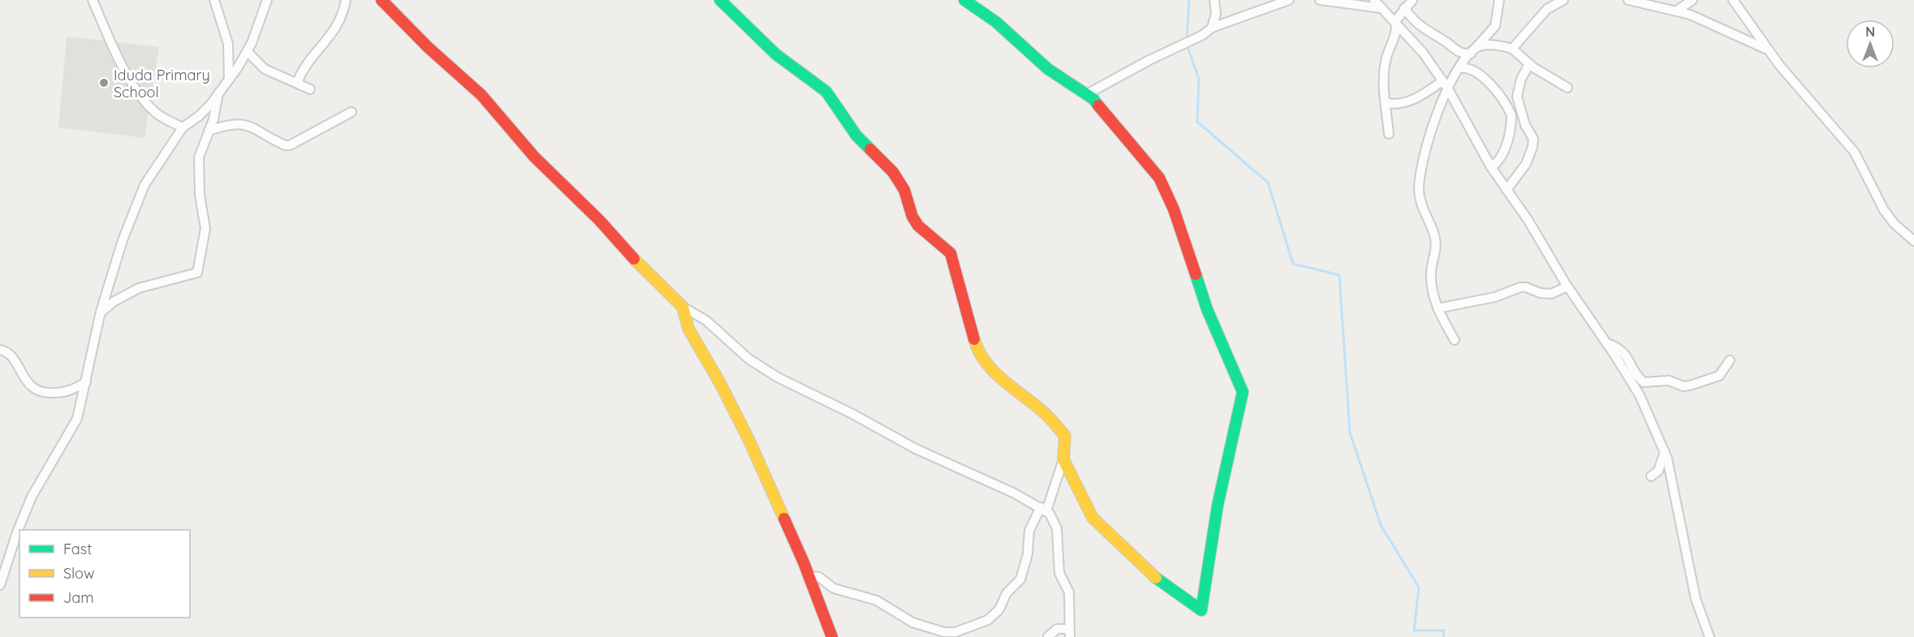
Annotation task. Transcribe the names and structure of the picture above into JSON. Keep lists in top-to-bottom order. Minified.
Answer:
{"places":["Iduda Primary School"],"legend":["Fast","Slow","Jam"],"north":"top"}
